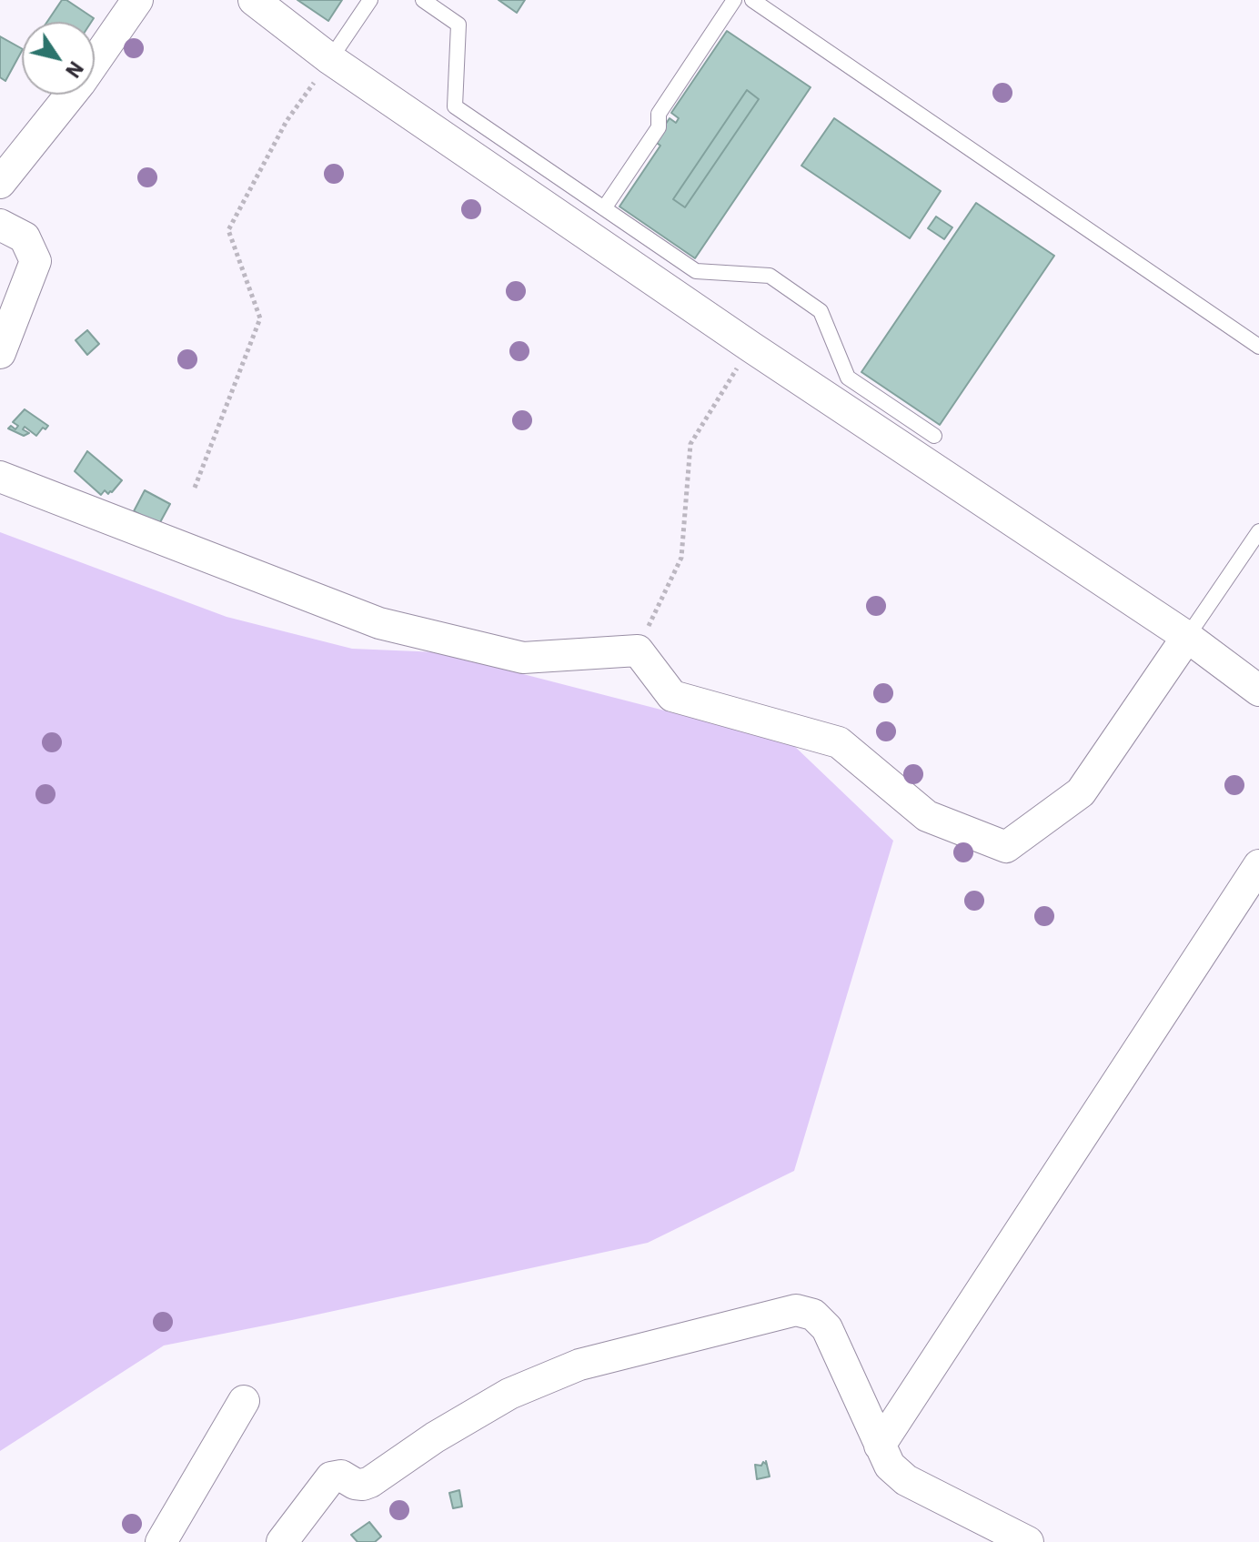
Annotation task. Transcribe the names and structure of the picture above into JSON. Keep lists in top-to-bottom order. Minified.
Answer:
{"north":"bottom right"}
